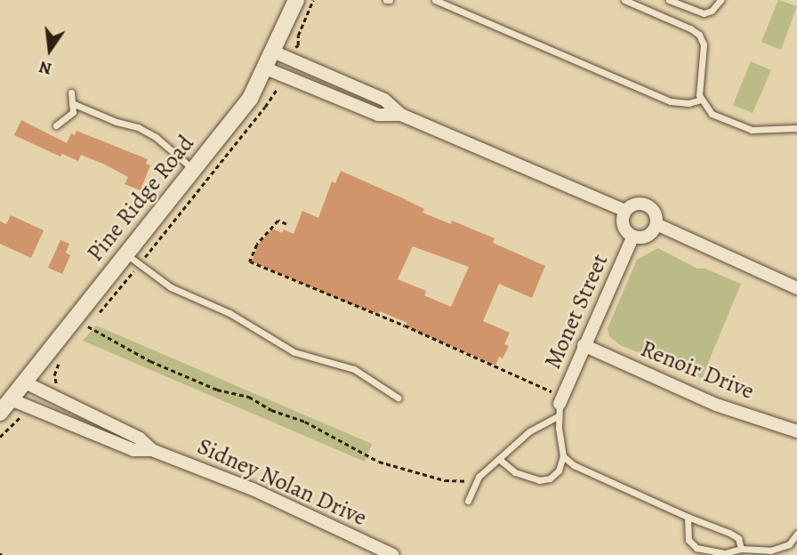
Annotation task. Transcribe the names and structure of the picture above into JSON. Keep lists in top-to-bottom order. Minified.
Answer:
{"streets":{"street":["Pine Ridge Road","Monet Street","Renoir Drive","Sidney Nolan Drive"]},"crossings":[["Pine Ridge Road","Sidney Nolan Drive"],["Monet Street","Renoir Drive"]],"north":"bottom"}
